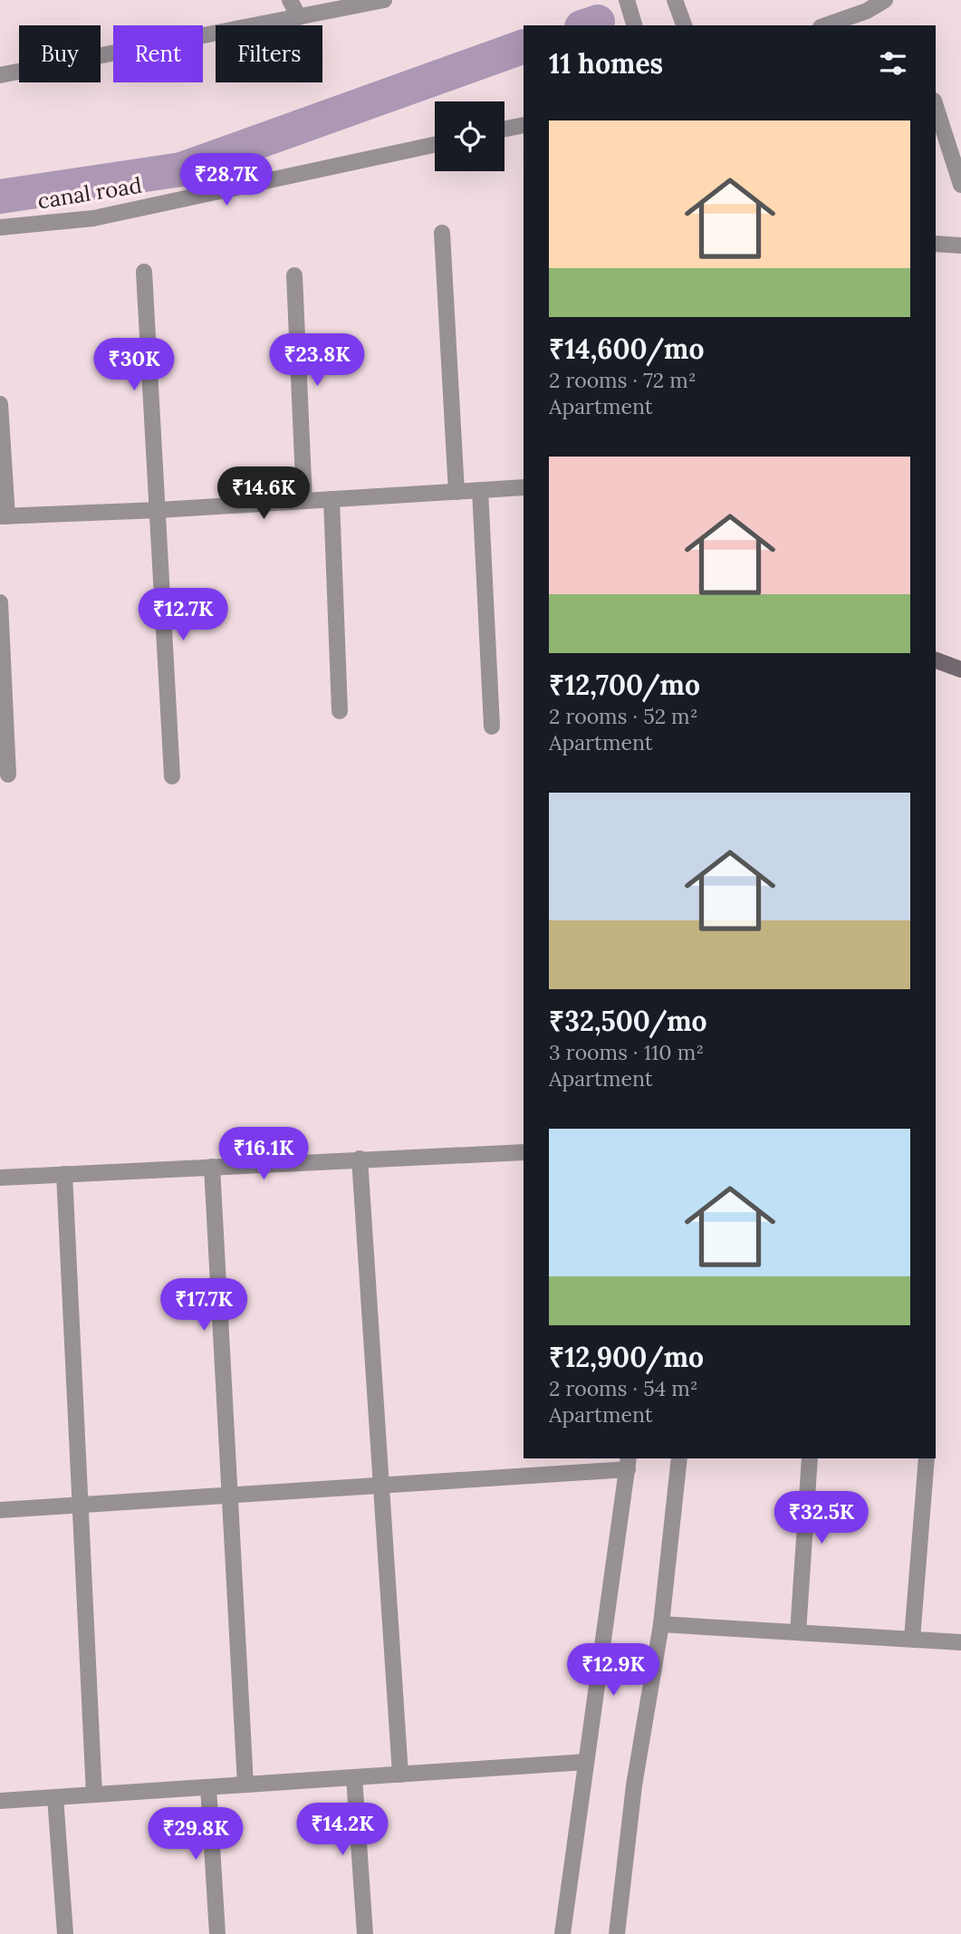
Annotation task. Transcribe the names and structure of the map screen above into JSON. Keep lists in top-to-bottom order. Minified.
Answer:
{"streets":{"street":["canal road"]},"page":{"chip":["Buy","Rent","Filters"],"heading":"11 homes","list":[{"name":"₹14,600/mo","note":"2 rooms · 72 m² · Apartment"},{"name":"₹12,700/mo","note":"2 rooms · 52 m² · Apartment"},{"name":"₹32,500/mo","note":"3 rooms · 110 m² · Apartment"},{"name":"₹12,900/mo","note":"2 rooms · 54 m² · Apartment"}],"price":["₹28.7K","₹23.8K","₹30K","₹14.6K","₹12.7K","₹16.1K","₹17.7K","₹32.5K","₹12.9K","₹14.2K","₹29.8K"]}}
